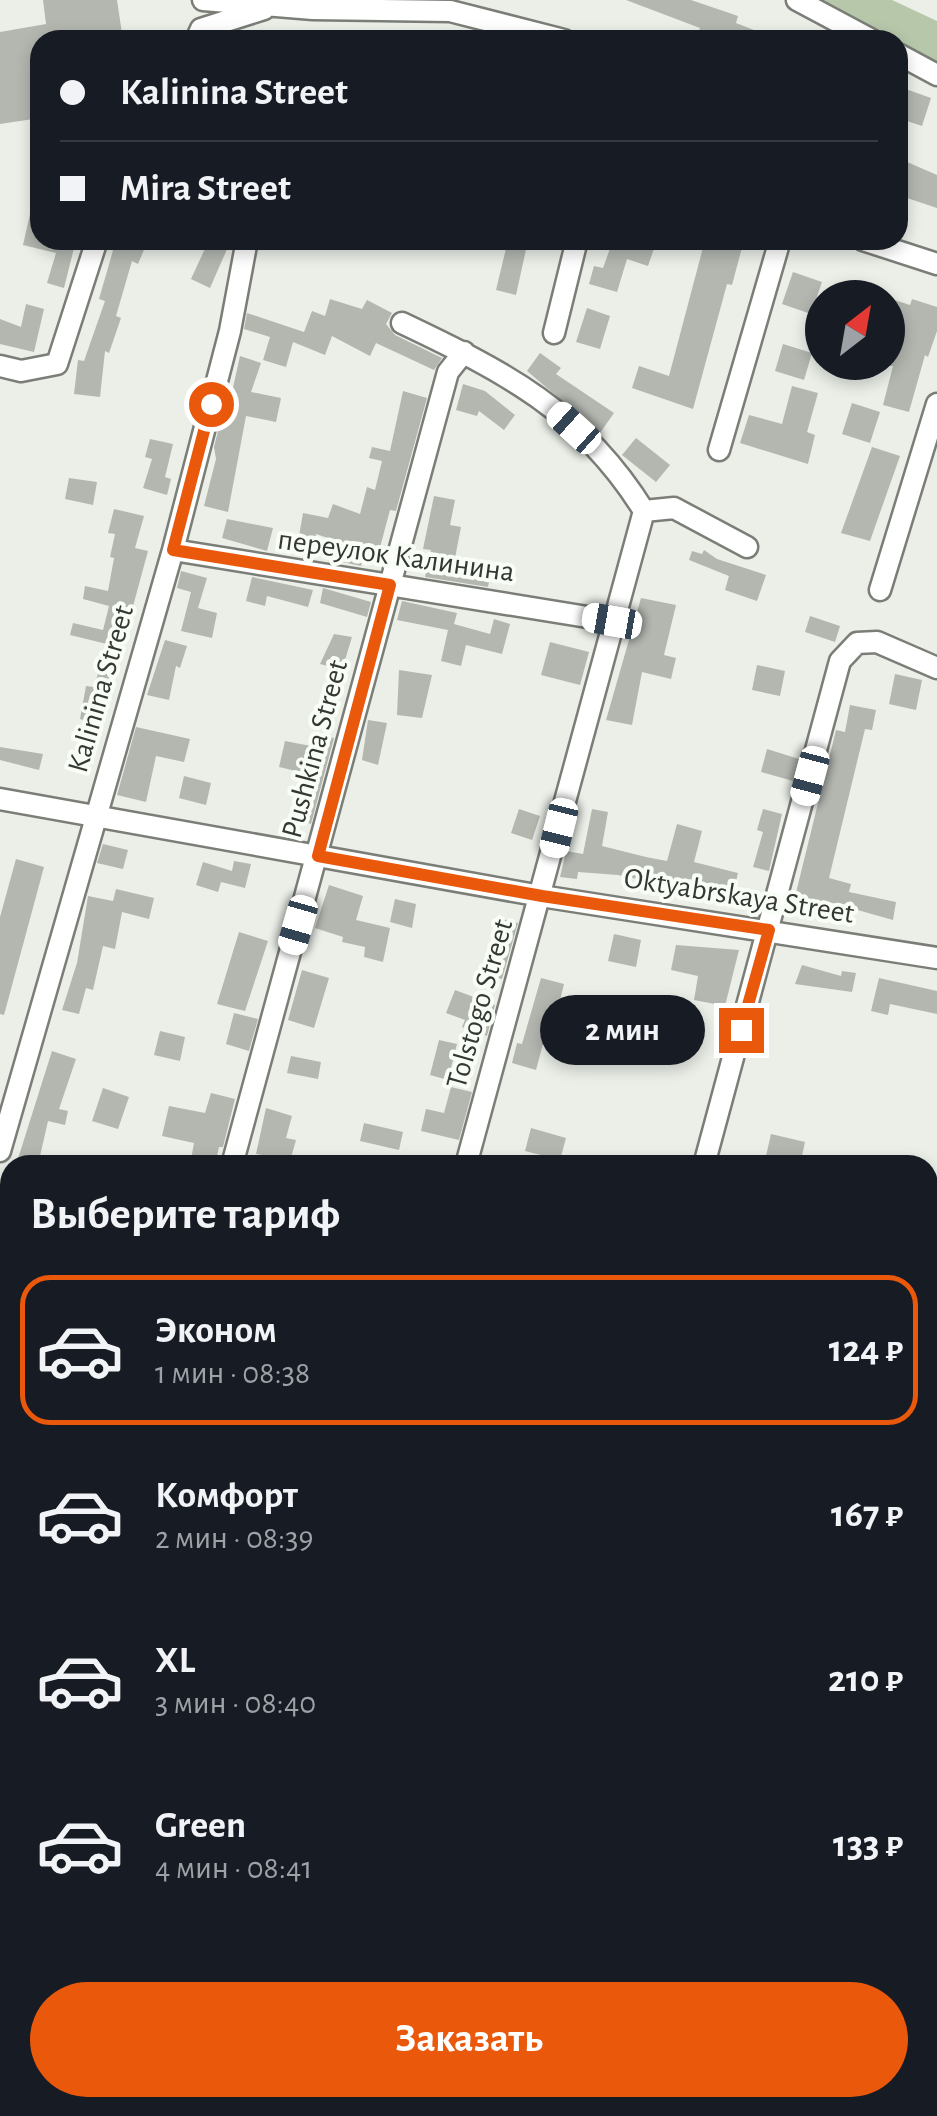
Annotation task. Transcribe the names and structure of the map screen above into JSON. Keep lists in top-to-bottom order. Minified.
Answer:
{"streets":{"street":["переулок Калинина","Kalinina Street","Pushkina Street","Oktyabrskaya Street","Tolstogo Street"]},"crossings":[["переулок Калинина","Kalinina Street"],["переулок Калинина","Pushkina Street"],["переулок Калинина","Tolstogo Street"],["Kalinina Street","Oktyabrskaya Street"],["Pushkina Street","Oktyabrskaya Street"],["Oktyabrskaya Street","Tolstogo Street"]],"north":"top right","page":{"banner":["Kalinina Street","Mira Street"],"bubble":"2 мин","heading":"Выберите тариф","list":[{"name":"Эконом","note":"1 мин · 08:38","value":"124 ₽"},{"name":"Комфорт","note":"2 мин · 08:39","value":"167 ₽"},{"name":"XL","note":"3 мин · 08:40","value":"210 ₽"},{"name":"Green","note":"4 мин · 08:41","value":"133 ₽"}],"buttons":"Заказать"}}
